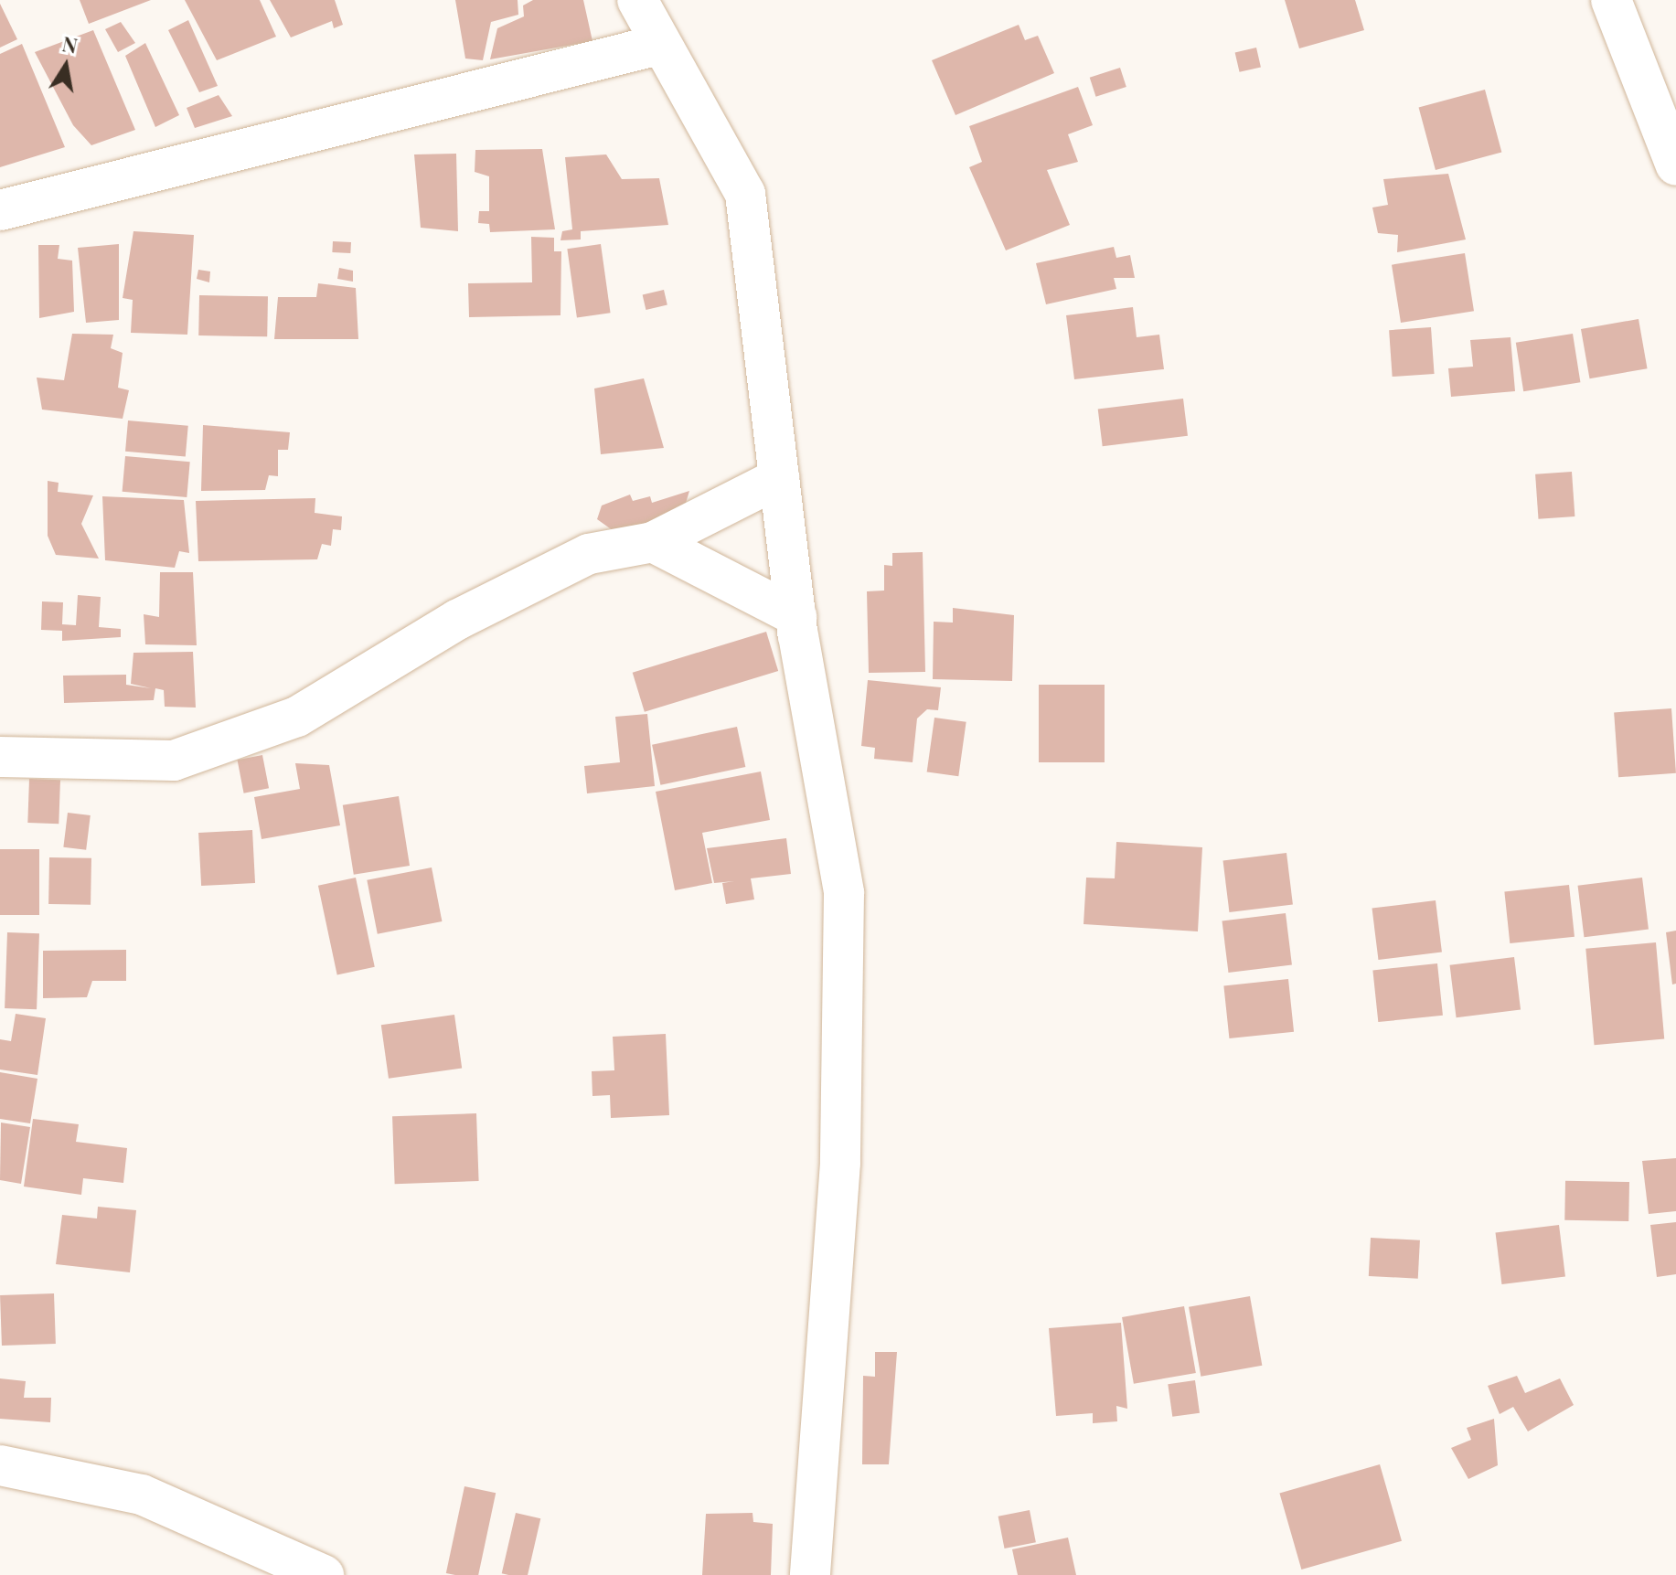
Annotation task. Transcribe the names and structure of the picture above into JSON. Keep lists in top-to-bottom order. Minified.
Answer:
{"north":"top"}
